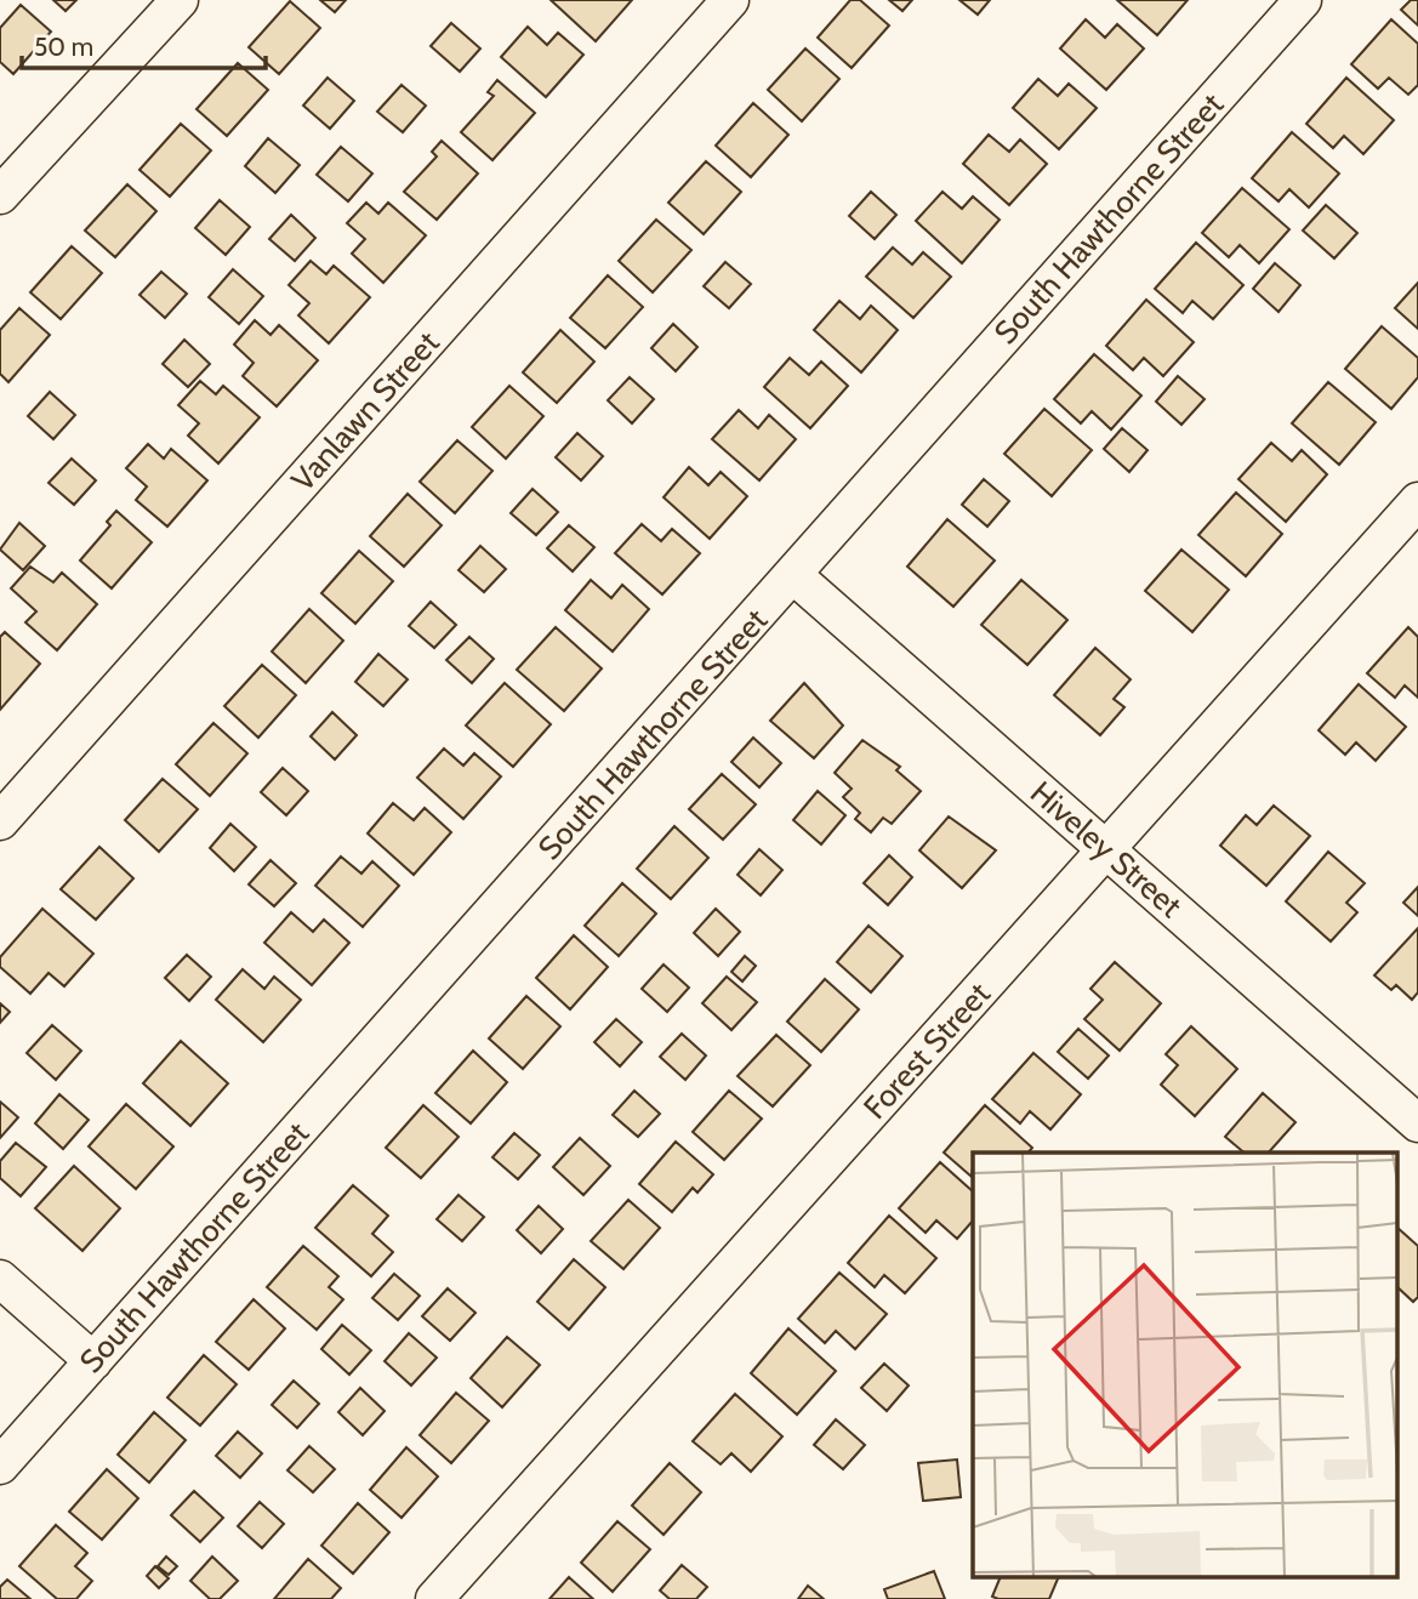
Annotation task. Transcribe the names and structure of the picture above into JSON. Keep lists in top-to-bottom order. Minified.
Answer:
{"streets":{"street":["South Hawthorne Street","Vanlawn Street","Hiveley Street","Forest Street"]},"crossings":[["South Hawthorne Street","Hiveley Street"],["Hiveley Street","Forest Street"]],"scale_bar":"50 m"}
